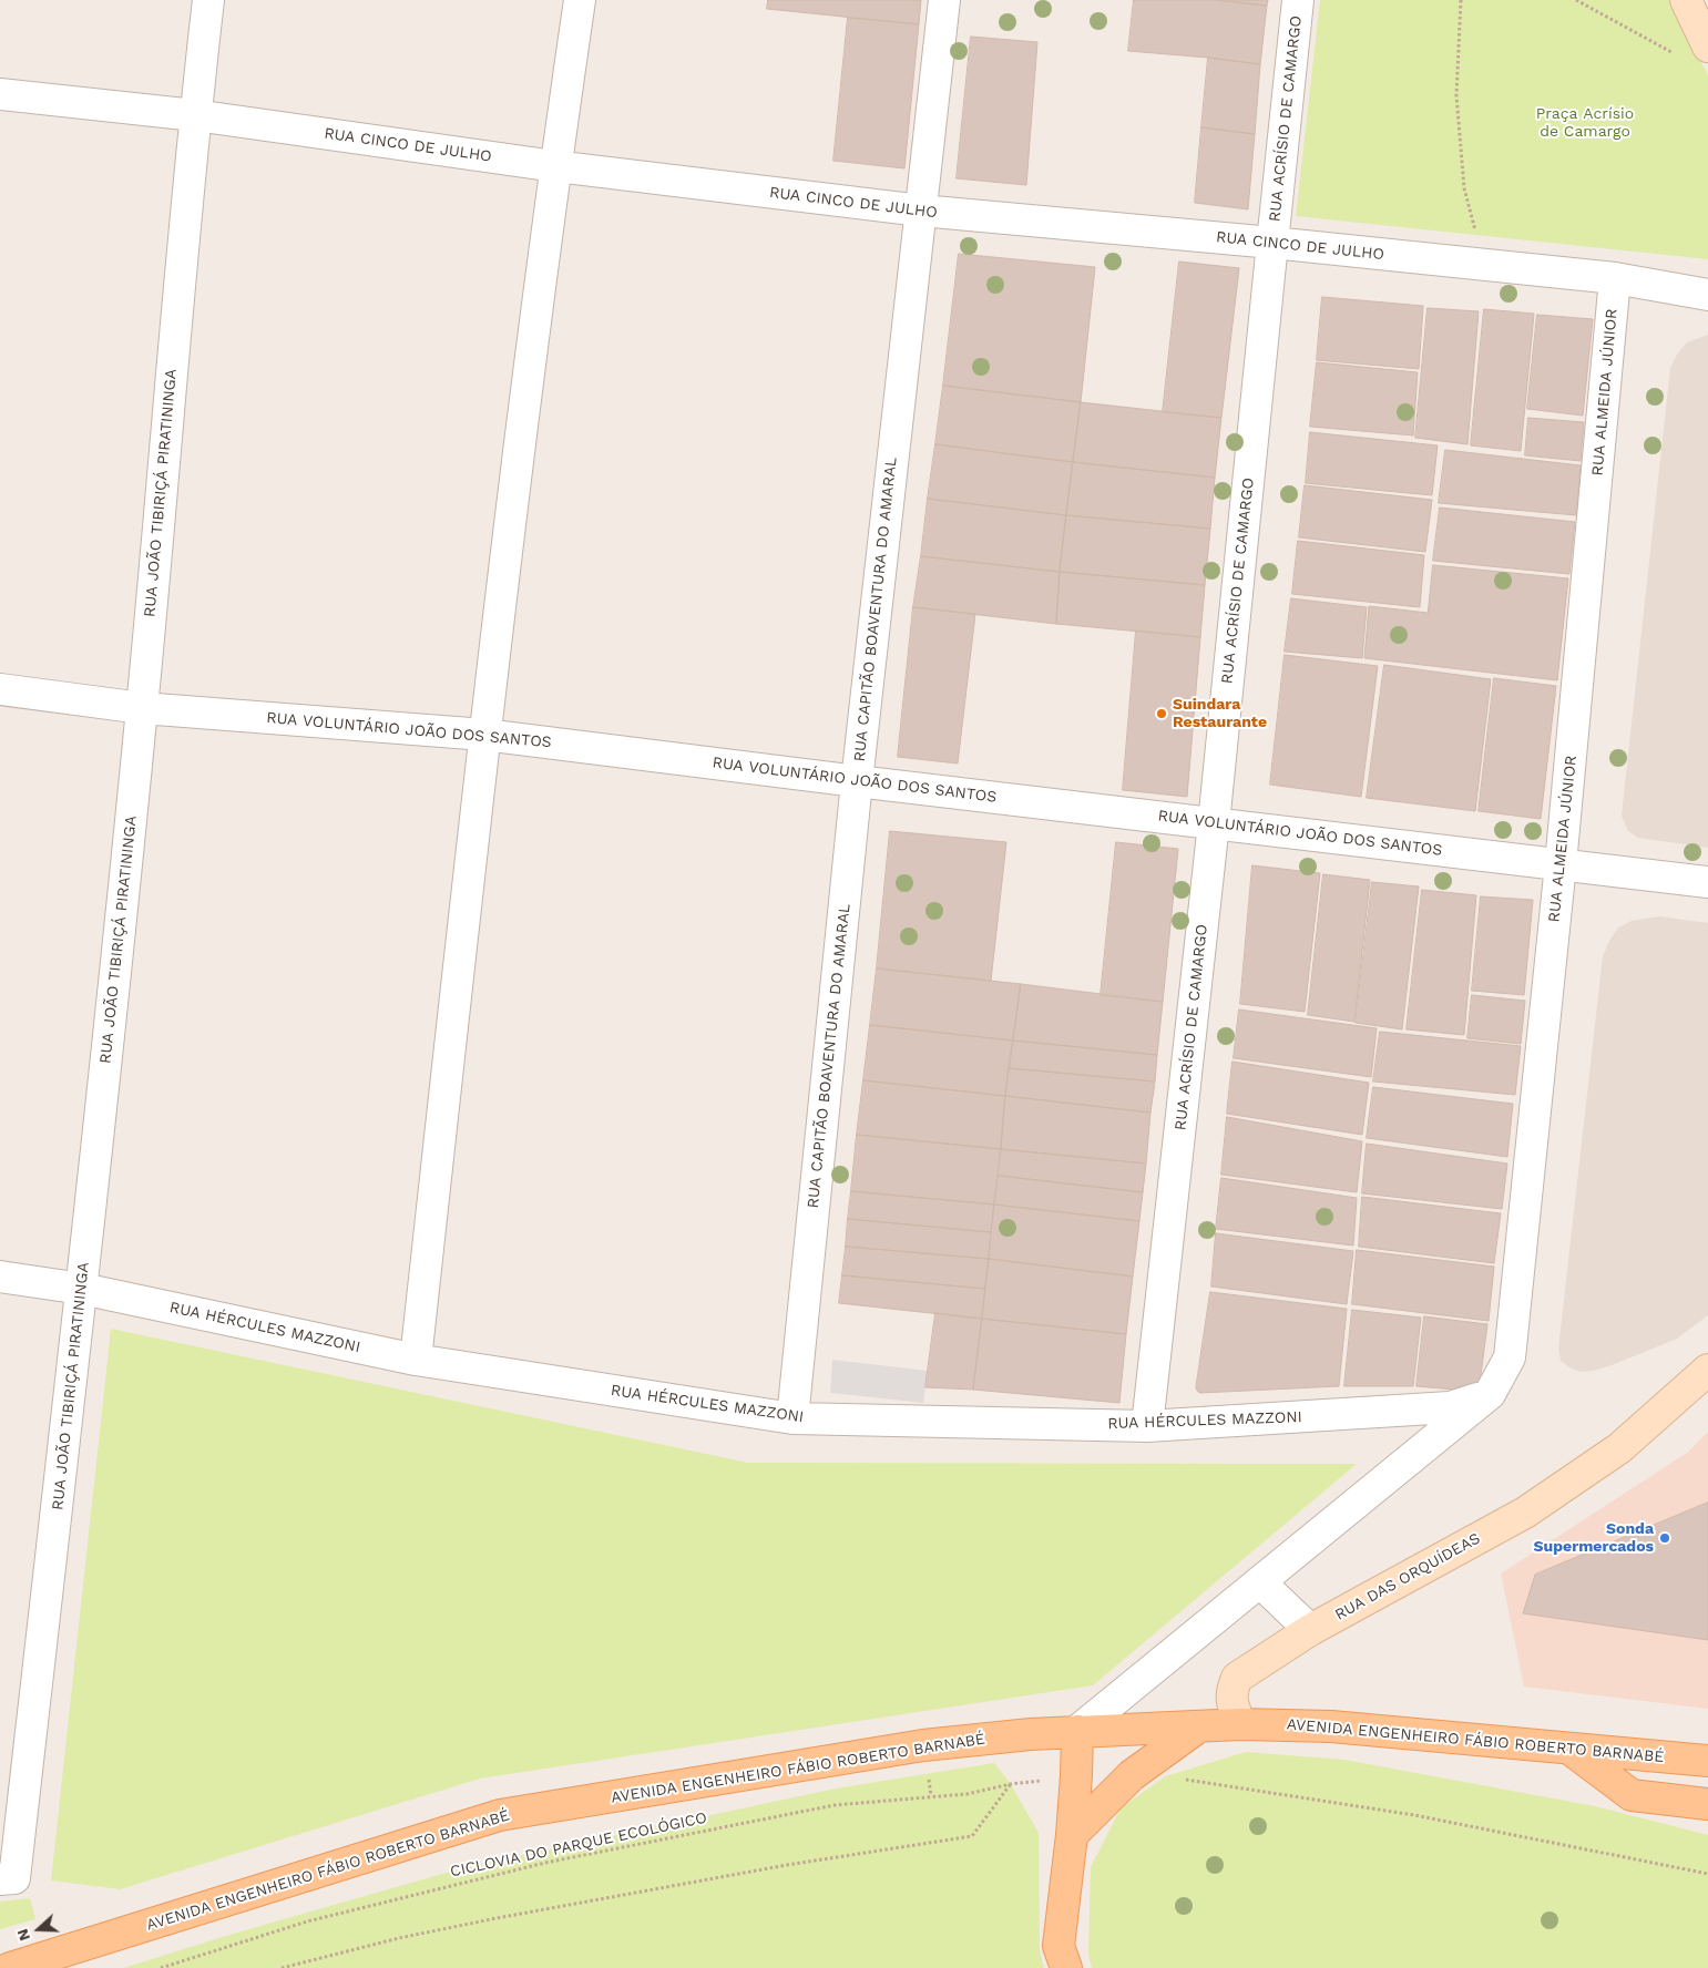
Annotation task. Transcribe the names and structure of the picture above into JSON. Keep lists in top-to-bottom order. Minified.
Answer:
{"streets":{"main road":["RUA DAS ORQUÍDEAS","AVENIDA ENGENHEIRO FÁBIO ROBERTO BARNABÉ"],"street":["RUA ACRÍSIO DE CAMARGO","RUA CINCO DE JULHO","RUA ALMEIDA JÚNIOR","RUA JOÃO TIBIRIÇÁ PIRATININGA","RUA CAPITÃO BOAVENTURA DO AMARAL","RUA VOLUNTÁRIO JOÃO DOS SANTOS","RUA HÉRCULES MAZZONI"],"path":["CICLOVIA DO PARQUE ECOLÓGICO"]},"crossings":[["RUA ACRÍSIO DE CAMARGO","RUA CINCO DE JULHO"],["RUA ACRÍSIO DE CAMARGO","RUA VOLUNTÁRIO JOÃO DOS SANTOS"],["RUA ACRÍSIO DE CAMARGO","RUA HÉRCULES MAZZONI"],["RUA CINCO DE JULHO","RUA ALMEIDA JÚNIOR"],["RUA CINCO DE JULHO","RUA JOÃO TIBIRIÇÁ PIRATININGA"],["RUA CINCO DE JULHO","RUA CAPITÃO BOAVENTURA DO AMARAL"],["RUA ALMEIDA JÚNIOR","RUA VOLUNTÁRIO JOÃO DOS SANTOS"],["RUA ALMEIDA JÚNIOR","RUA HÉRCULES MAZZONI"],["RUA JOÃO TIBIRIÇÁ PIRATININGA","RUA VOLUNTÁRIO JOÃO DOS SANTOS"],["RUA JOÃO TIBIRIÇÁ PIRATININGA","RUA HÉRCULES MAZZONI"],["RUA CAPITÃO BOAVENTURA DO AMARAL","RUA VOLUNTÁRIO JOÃO DOS SANTOS"],["RUA CAPITÃO BOAVENTURA DO AMARAL","RUA HÉRCULES MAZZONI"],["RUA DAS ORQUÍDEAS","AVENIDA ENGENHEIRO FÁBIO ROBERTO BARNABÉ"]],"parks":["Praça Acrísio de Camargo"],"places":["Suindara Restaurante","Sonda Supermercados"],"north":"left"}
